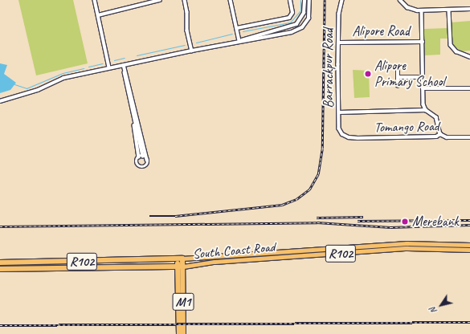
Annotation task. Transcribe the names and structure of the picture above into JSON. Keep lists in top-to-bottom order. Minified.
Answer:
{"streets":{"highway":["South Coast Road","R102","M1"],"street":["Alipore Road","Barrackpur Road","Tomango Road"]},"crossings":[["Alipore Road","Barrackpur Road"],["Barrackpur Road","Tomango Road"],["South Coast Road","M1"]],"places":["Alipore Primary School","Merebank"],"north":"bottom left"}
